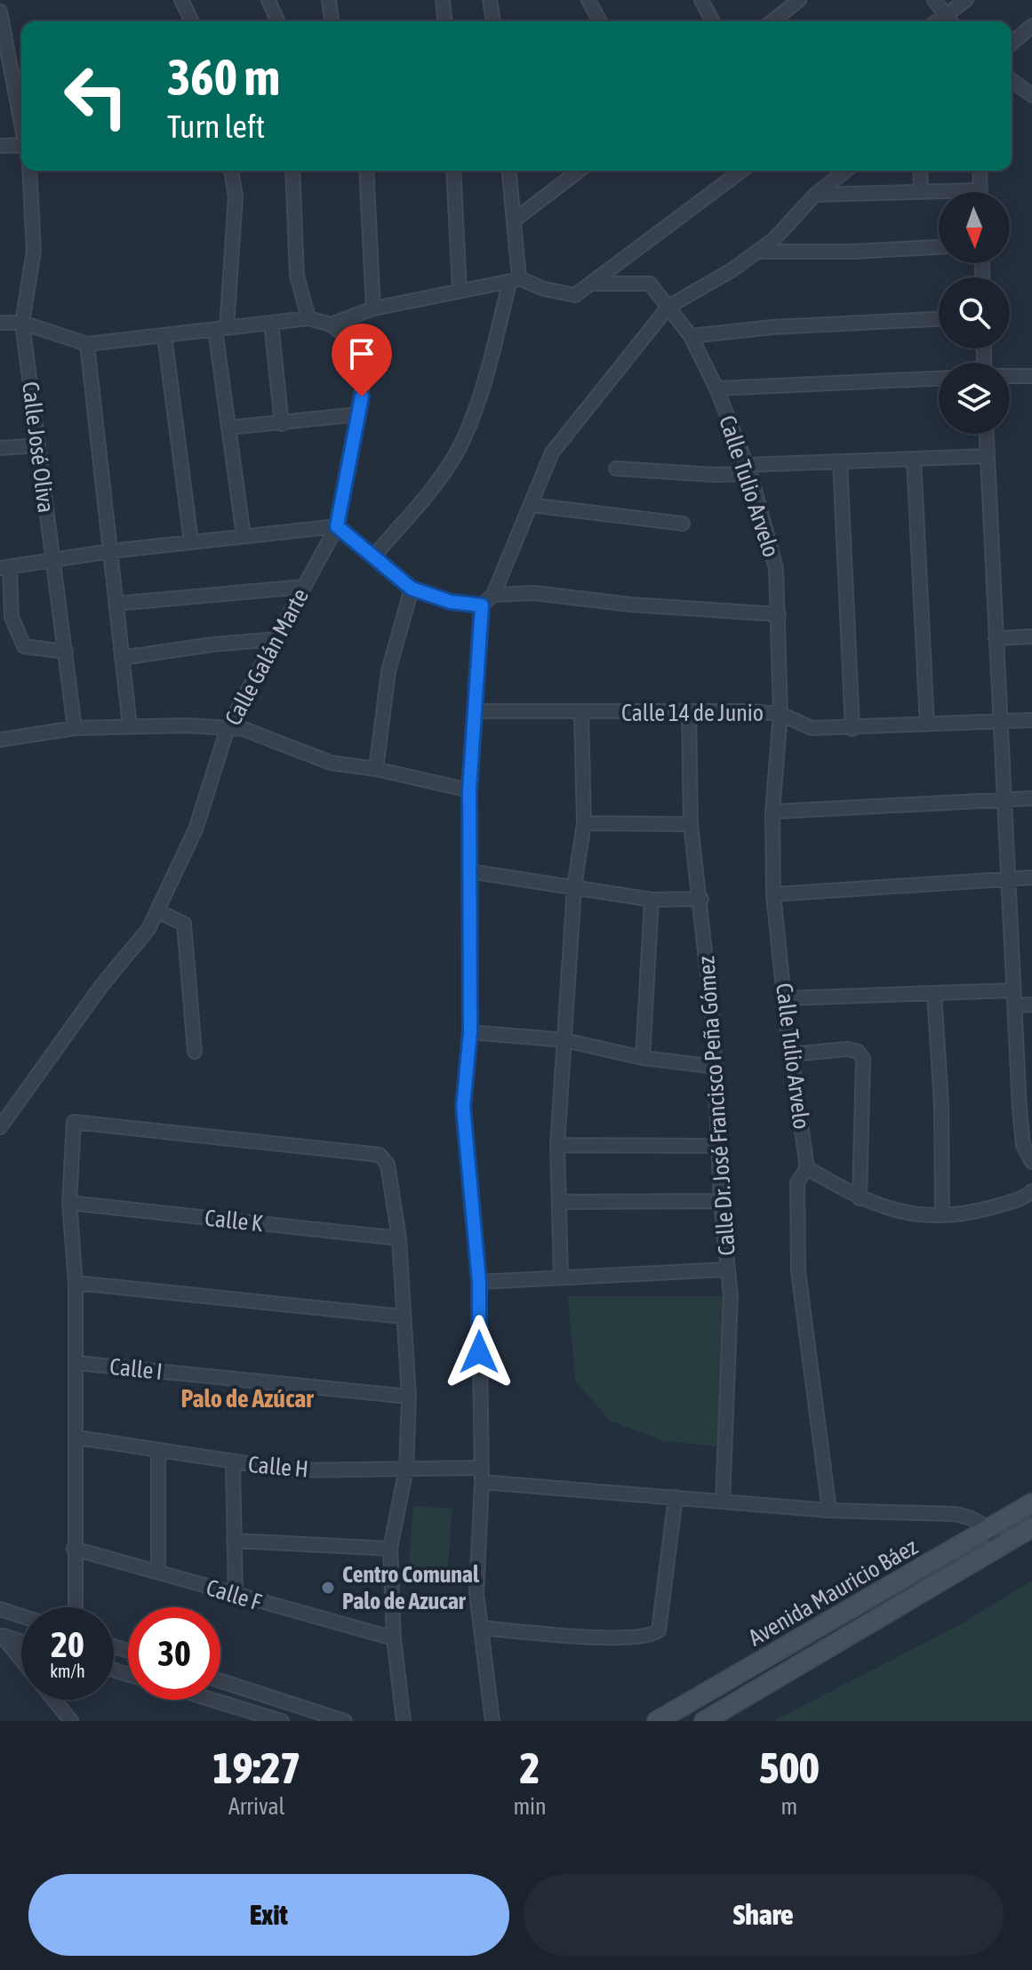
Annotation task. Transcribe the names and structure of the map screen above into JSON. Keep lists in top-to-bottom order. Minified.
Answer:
{"streets":{"main road":["Avenida Mauricio Báez"],"street":["Calle José Oliva","Calle Tulio Arvelo","Calle Galán Marte","Calle 14 de Junio","Calle Dr. José Francisco Peña Gómez","Calle K","Calle I","Calle H","Calle F"]},"crossings":[["Calle Tulio Arvelo","Calle Galán Marte"],["Calle Tulio Arvelo","Calle 14 de Junio"],["Calle 14 de Junio","Calle Dr. José Francisco Peña Gómez"]],"districts":["Palo de Azúcar"],"places":["Centro Comunal Palo de Azucar"],"north":"bottom","page":{"turn":["360 m","Turn left"],"speed":"20 km/h","limit":"30","eta":["19:27","Arrival","2","min","500","m"],"buttons":["Exit","Share"]}}
